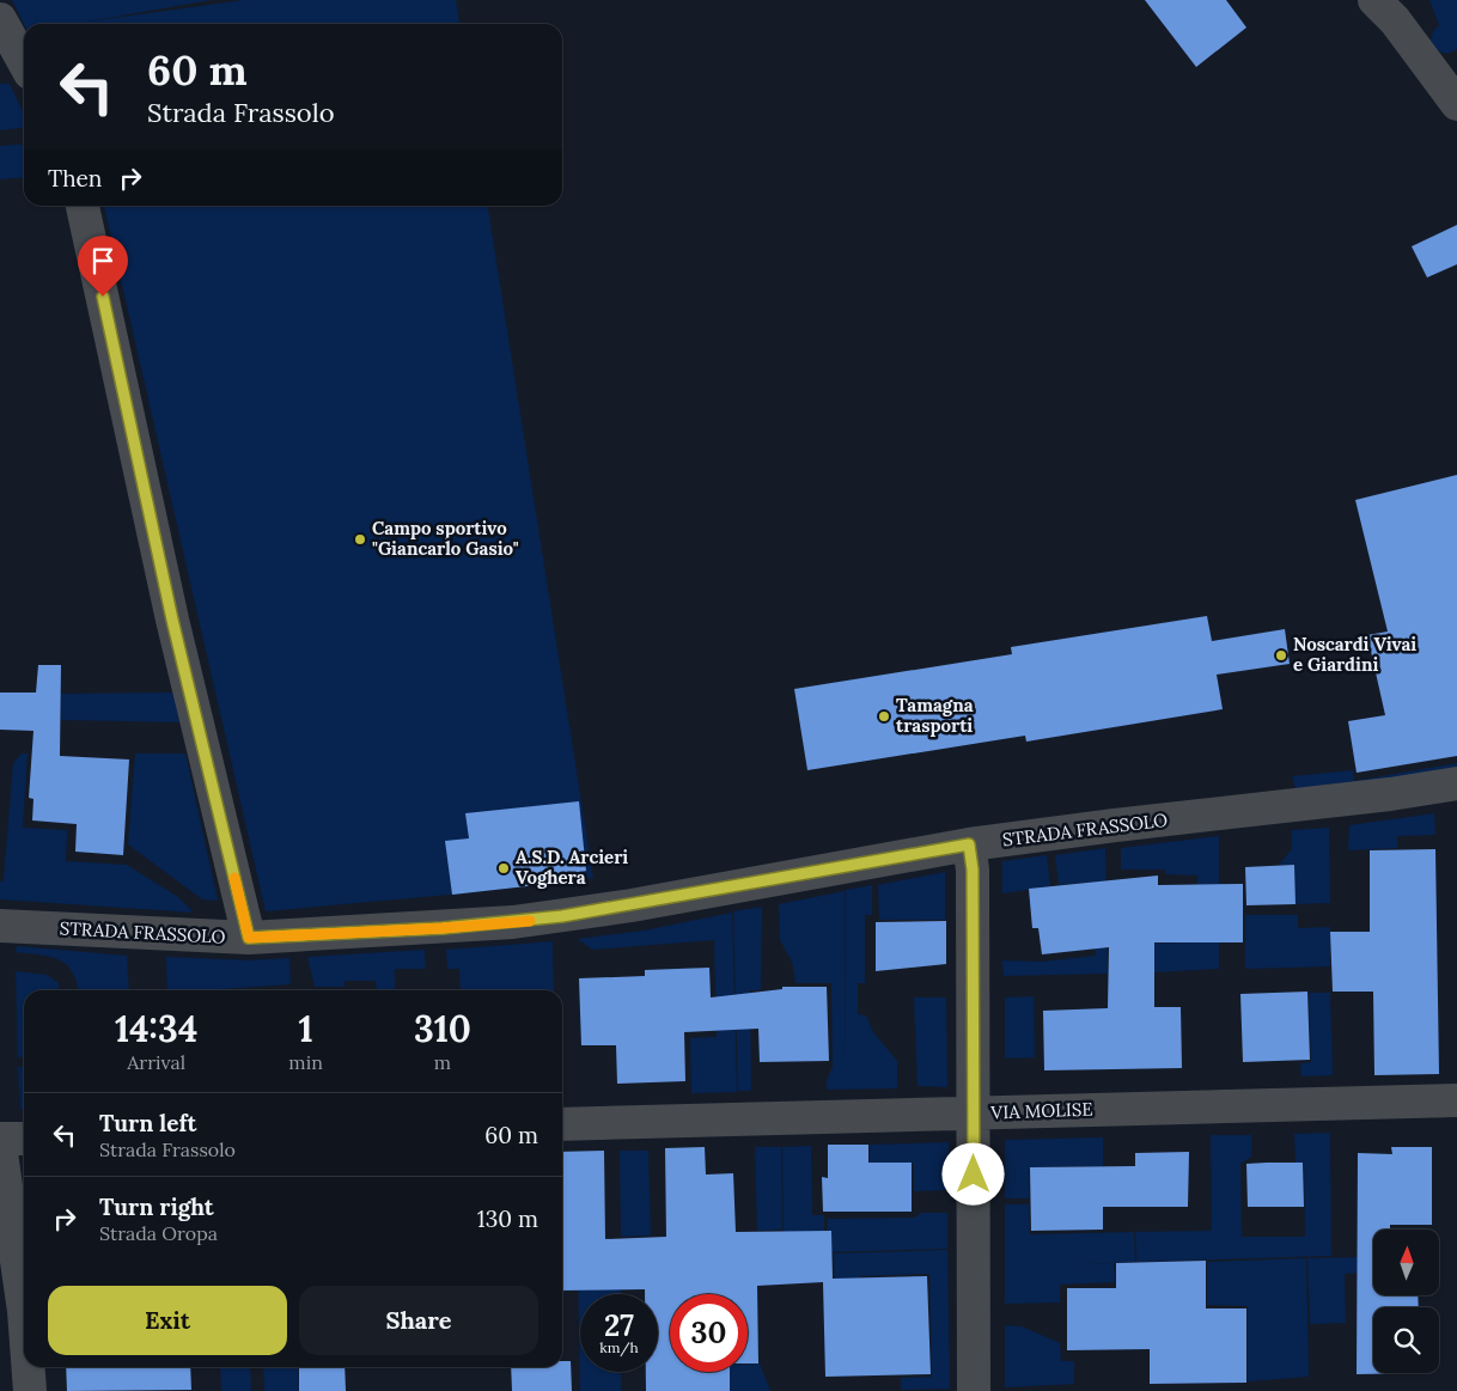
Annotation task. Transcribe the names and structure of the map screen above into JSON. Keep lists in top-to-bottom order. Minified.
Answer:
{"streets":{"street":["STRADA FRASSOLO","VIA MOLISE"]},"places":["Campo sportivo \"Giancarlo Gasio\"","Noscardi Vivai e Giardini","Tamagna trasporti","A.S.D. Arcieri Voghera"],"north":"top","page":{"turn":["60 m","Strada Frassolo"],"then":"Then","eta":["14:34","Arrival","1","min","310","m"],"list":[{"name":"Turn left","note":"Strada Frassolo","value":"60 m"},{"name":"Turn right","note":"Strada Oropa","value":"130 m"}],"buttons":["Exit","Share"],"speed":"27 km/h","limit":"30"}}
